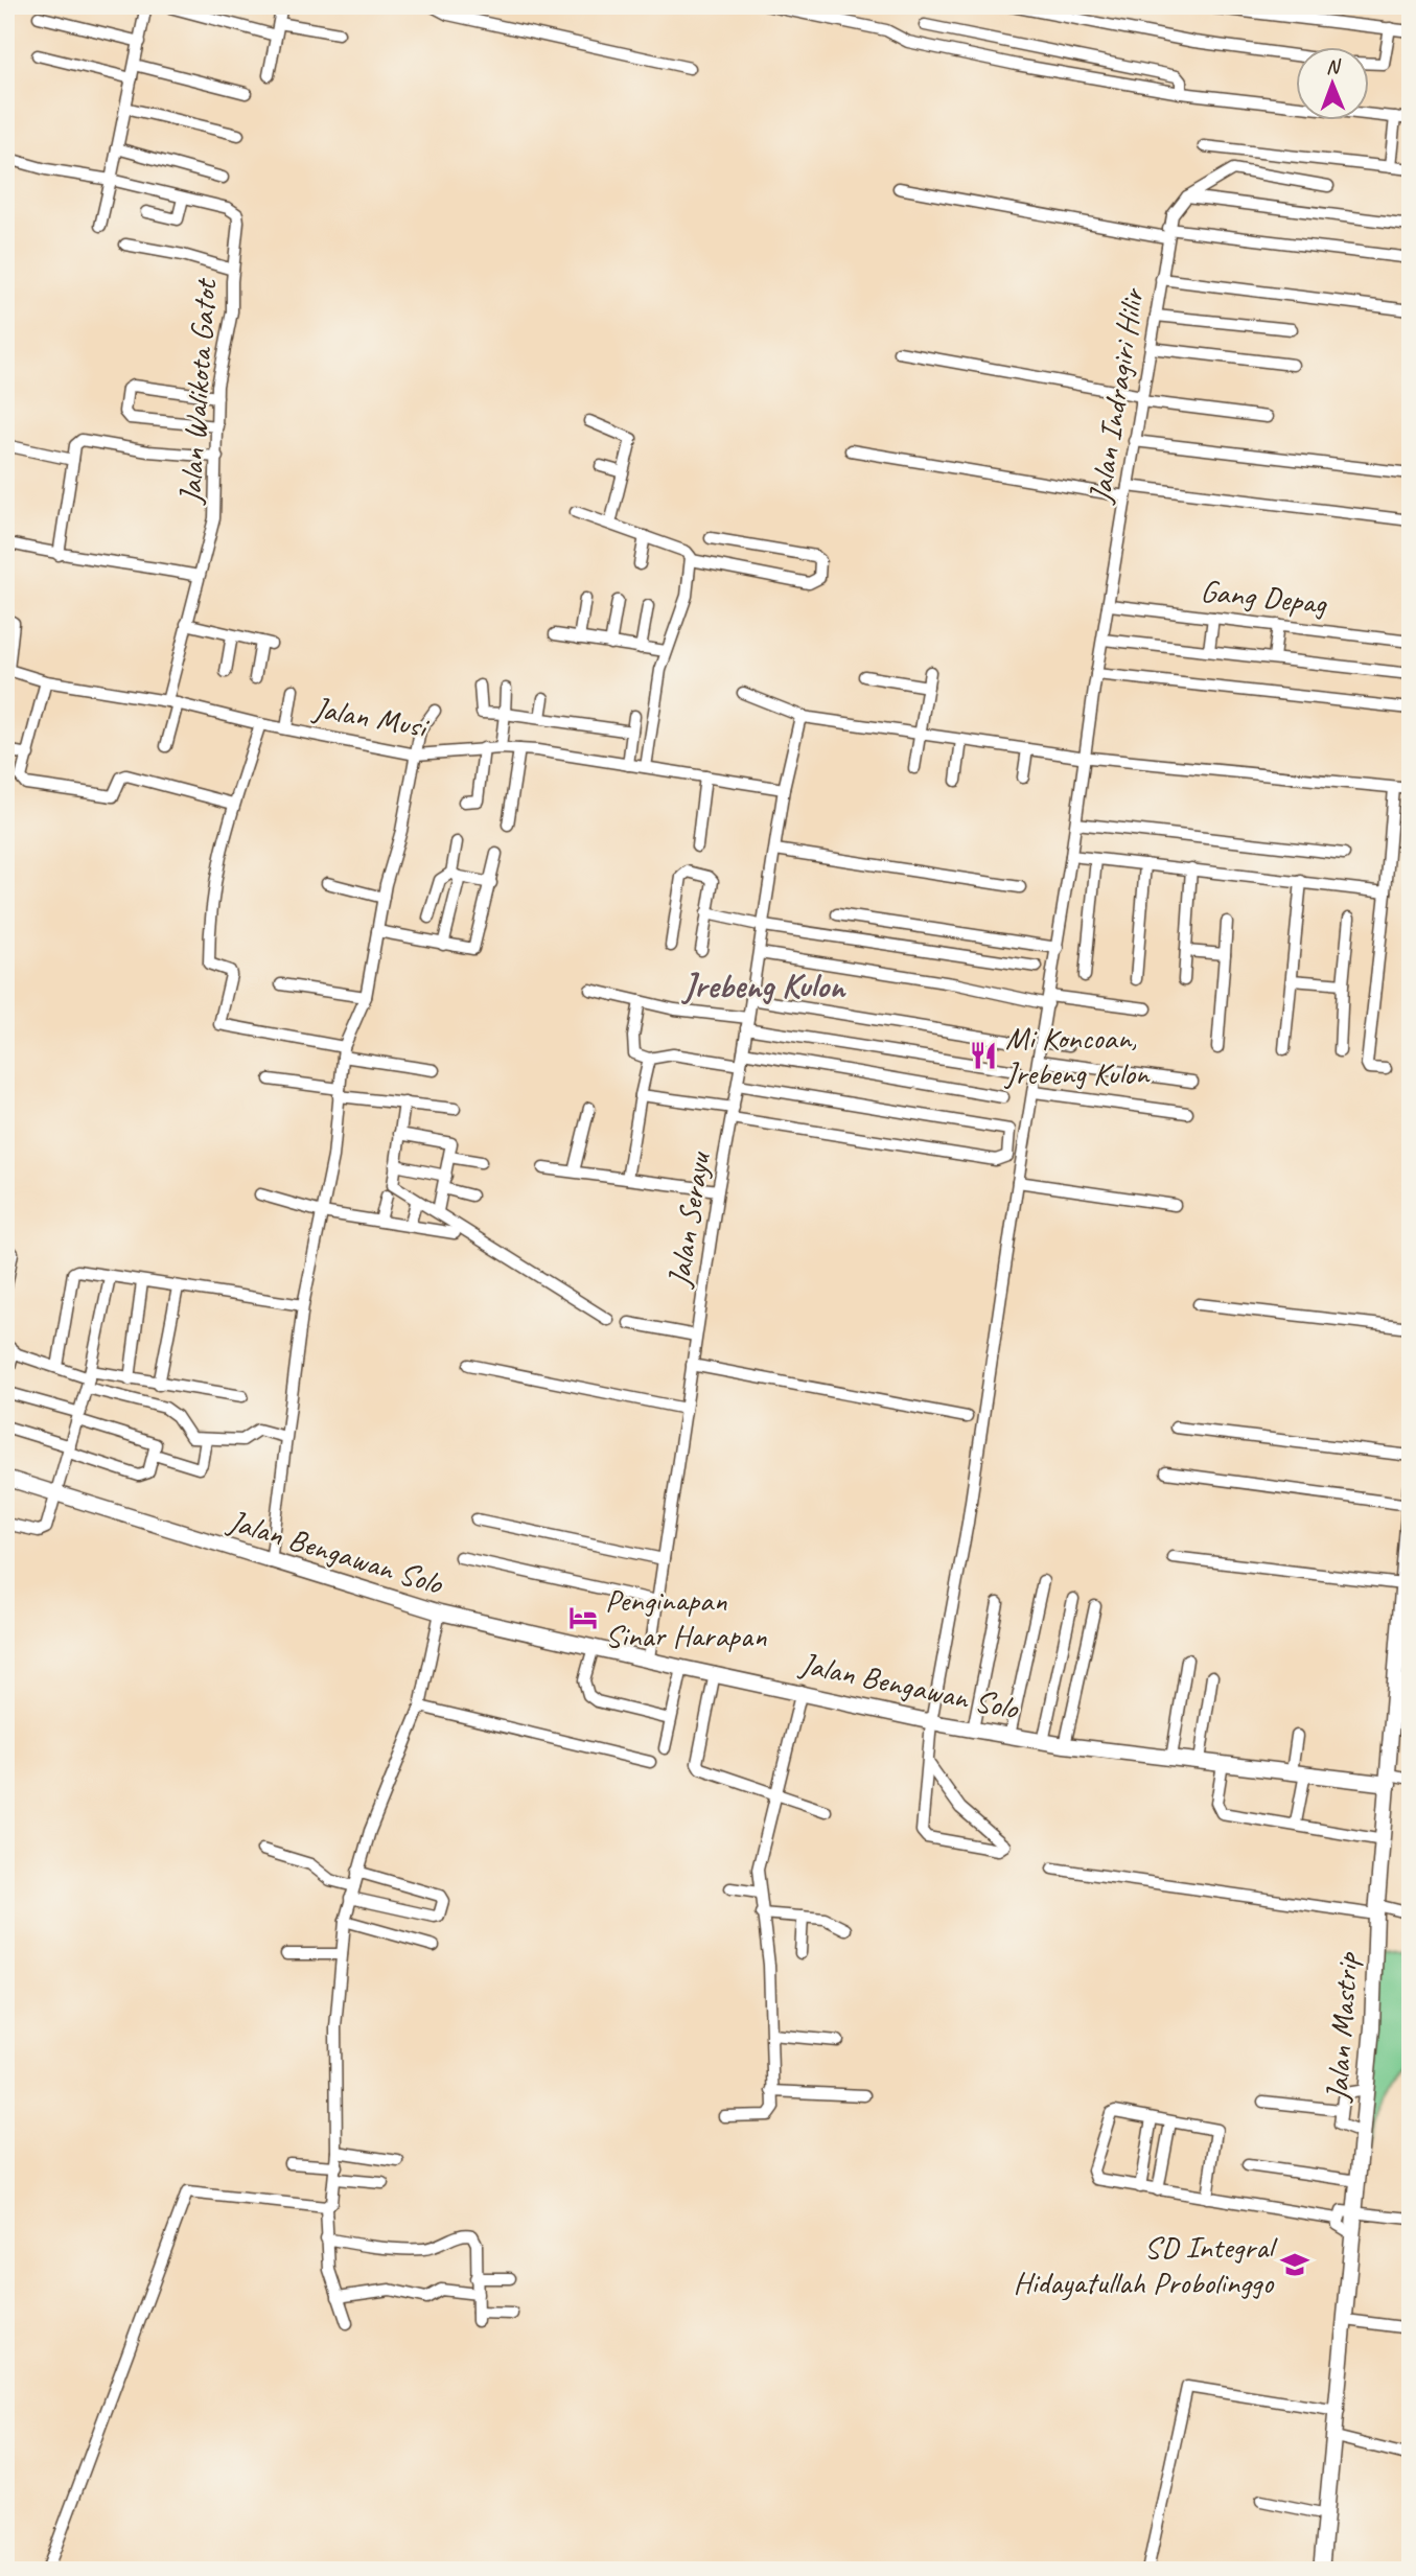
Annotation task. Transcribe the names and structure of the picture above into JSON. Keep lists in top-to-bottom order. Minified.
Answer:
{"streets":{"main road":["Jalan Bengawan Solo","Jalan Mastrip"],"street":["Jalan Walikota Gatot","Jalan Indragiri Hilir","Gang Depag","Jalan Musi","Jalan Serayu"]},"crossings":[["Jalan Walikota Gatot","Jalan Musi"],["Jalan Indragiri Hilir","Gang Depag"],["Jalan Indragiri Hilir","Jalan Bengawan Solo"],["Jalan Musi","Jalan Serayu"],["Jalan Serayu","Jalan Bengawan Solo"],["Jalan Bengawan Solo","Jalan Mastrip"]],"districts":["Jrebeng Kulon"],"places":{"restaurant":["Mi Koncoan, Jrebeng Kulon"],"hotel":["Penginapan Sinar Harapan"],"school or university":["SD Integral Hidayatullah Probolinggo"]},"north":"top"}
